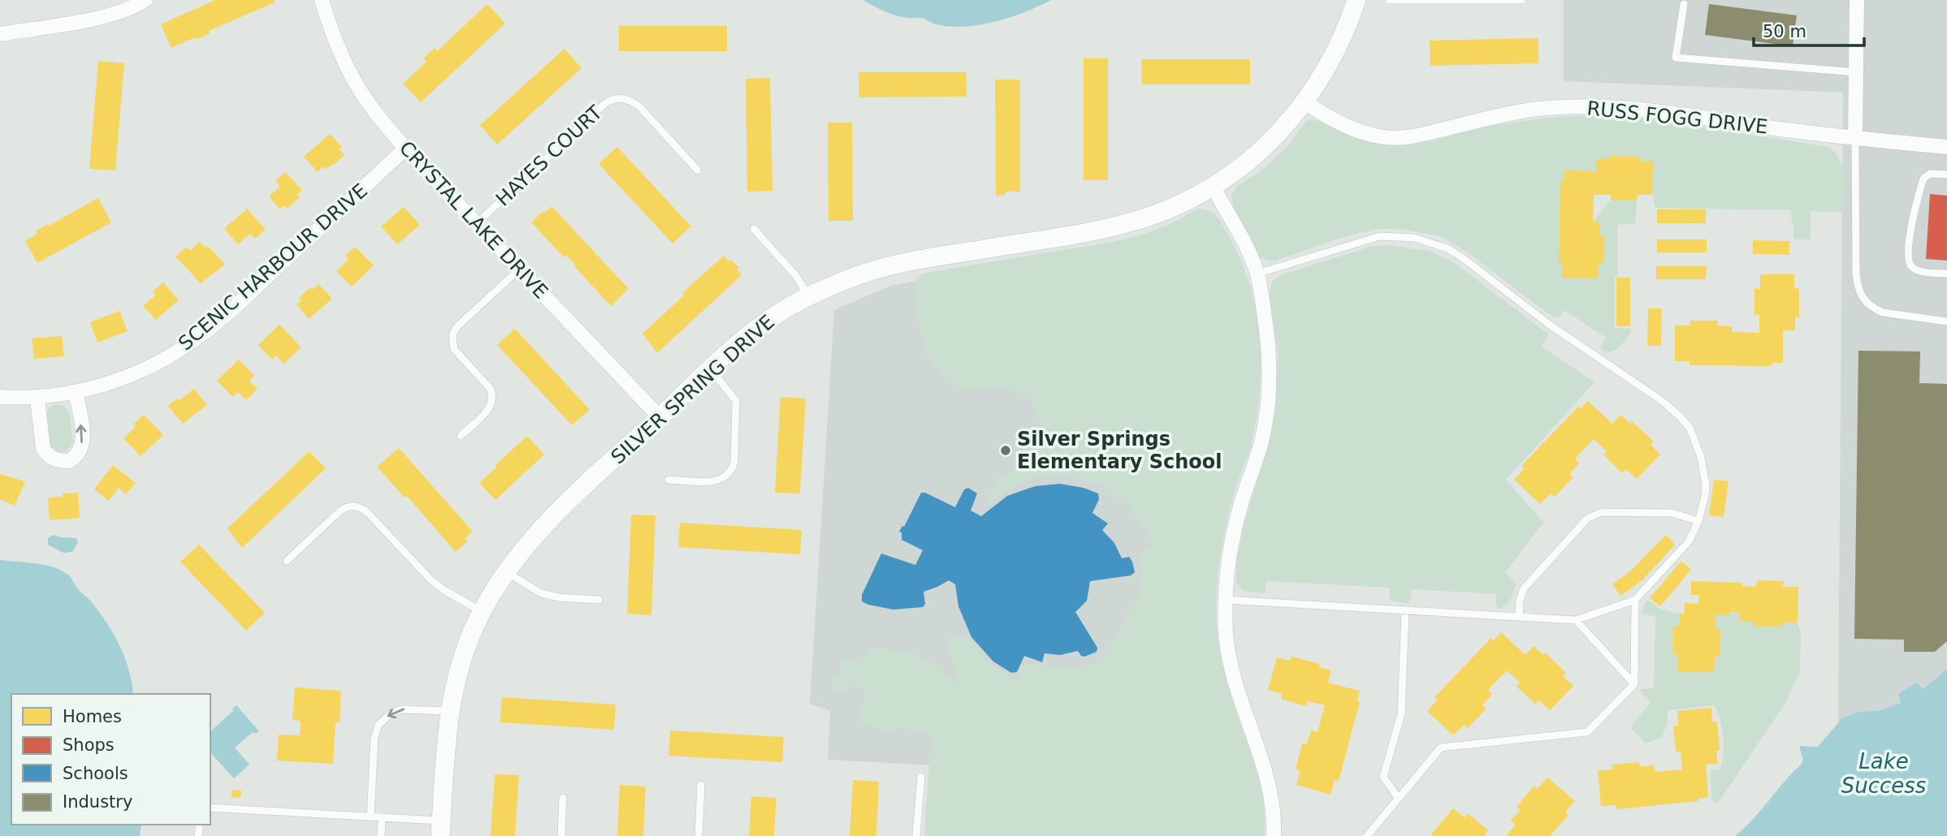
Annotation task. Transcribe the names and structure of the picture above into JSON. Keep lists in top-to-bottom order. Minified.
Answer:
{"streets":{"street":["RUSS FOGG DRIVE","CRYSTAL LAKE DRIVE","SCENIC HARBOUR DRIVE","SILVER SPRING DRIVE"],"lane":["HAYES COURT"]},"crossings":[["RUSS FOGG DRIVE","SILVER SPRING DRIVE"],["HAYES COURT","CRYSTAL LAKE DRIVE"],["CRYSTAL LAKE DRIVE","SCENIC HARBOUR DRIVE"],["CRYSTAL LAKE DRIVE","SILVER SPRING DRIVE"]],"water":["Lake Success"],"places":["Silver Springs Elementary School"],"legend":["Homes","Shops","Schools","Industry"],"scale_bar":"50 m"}
